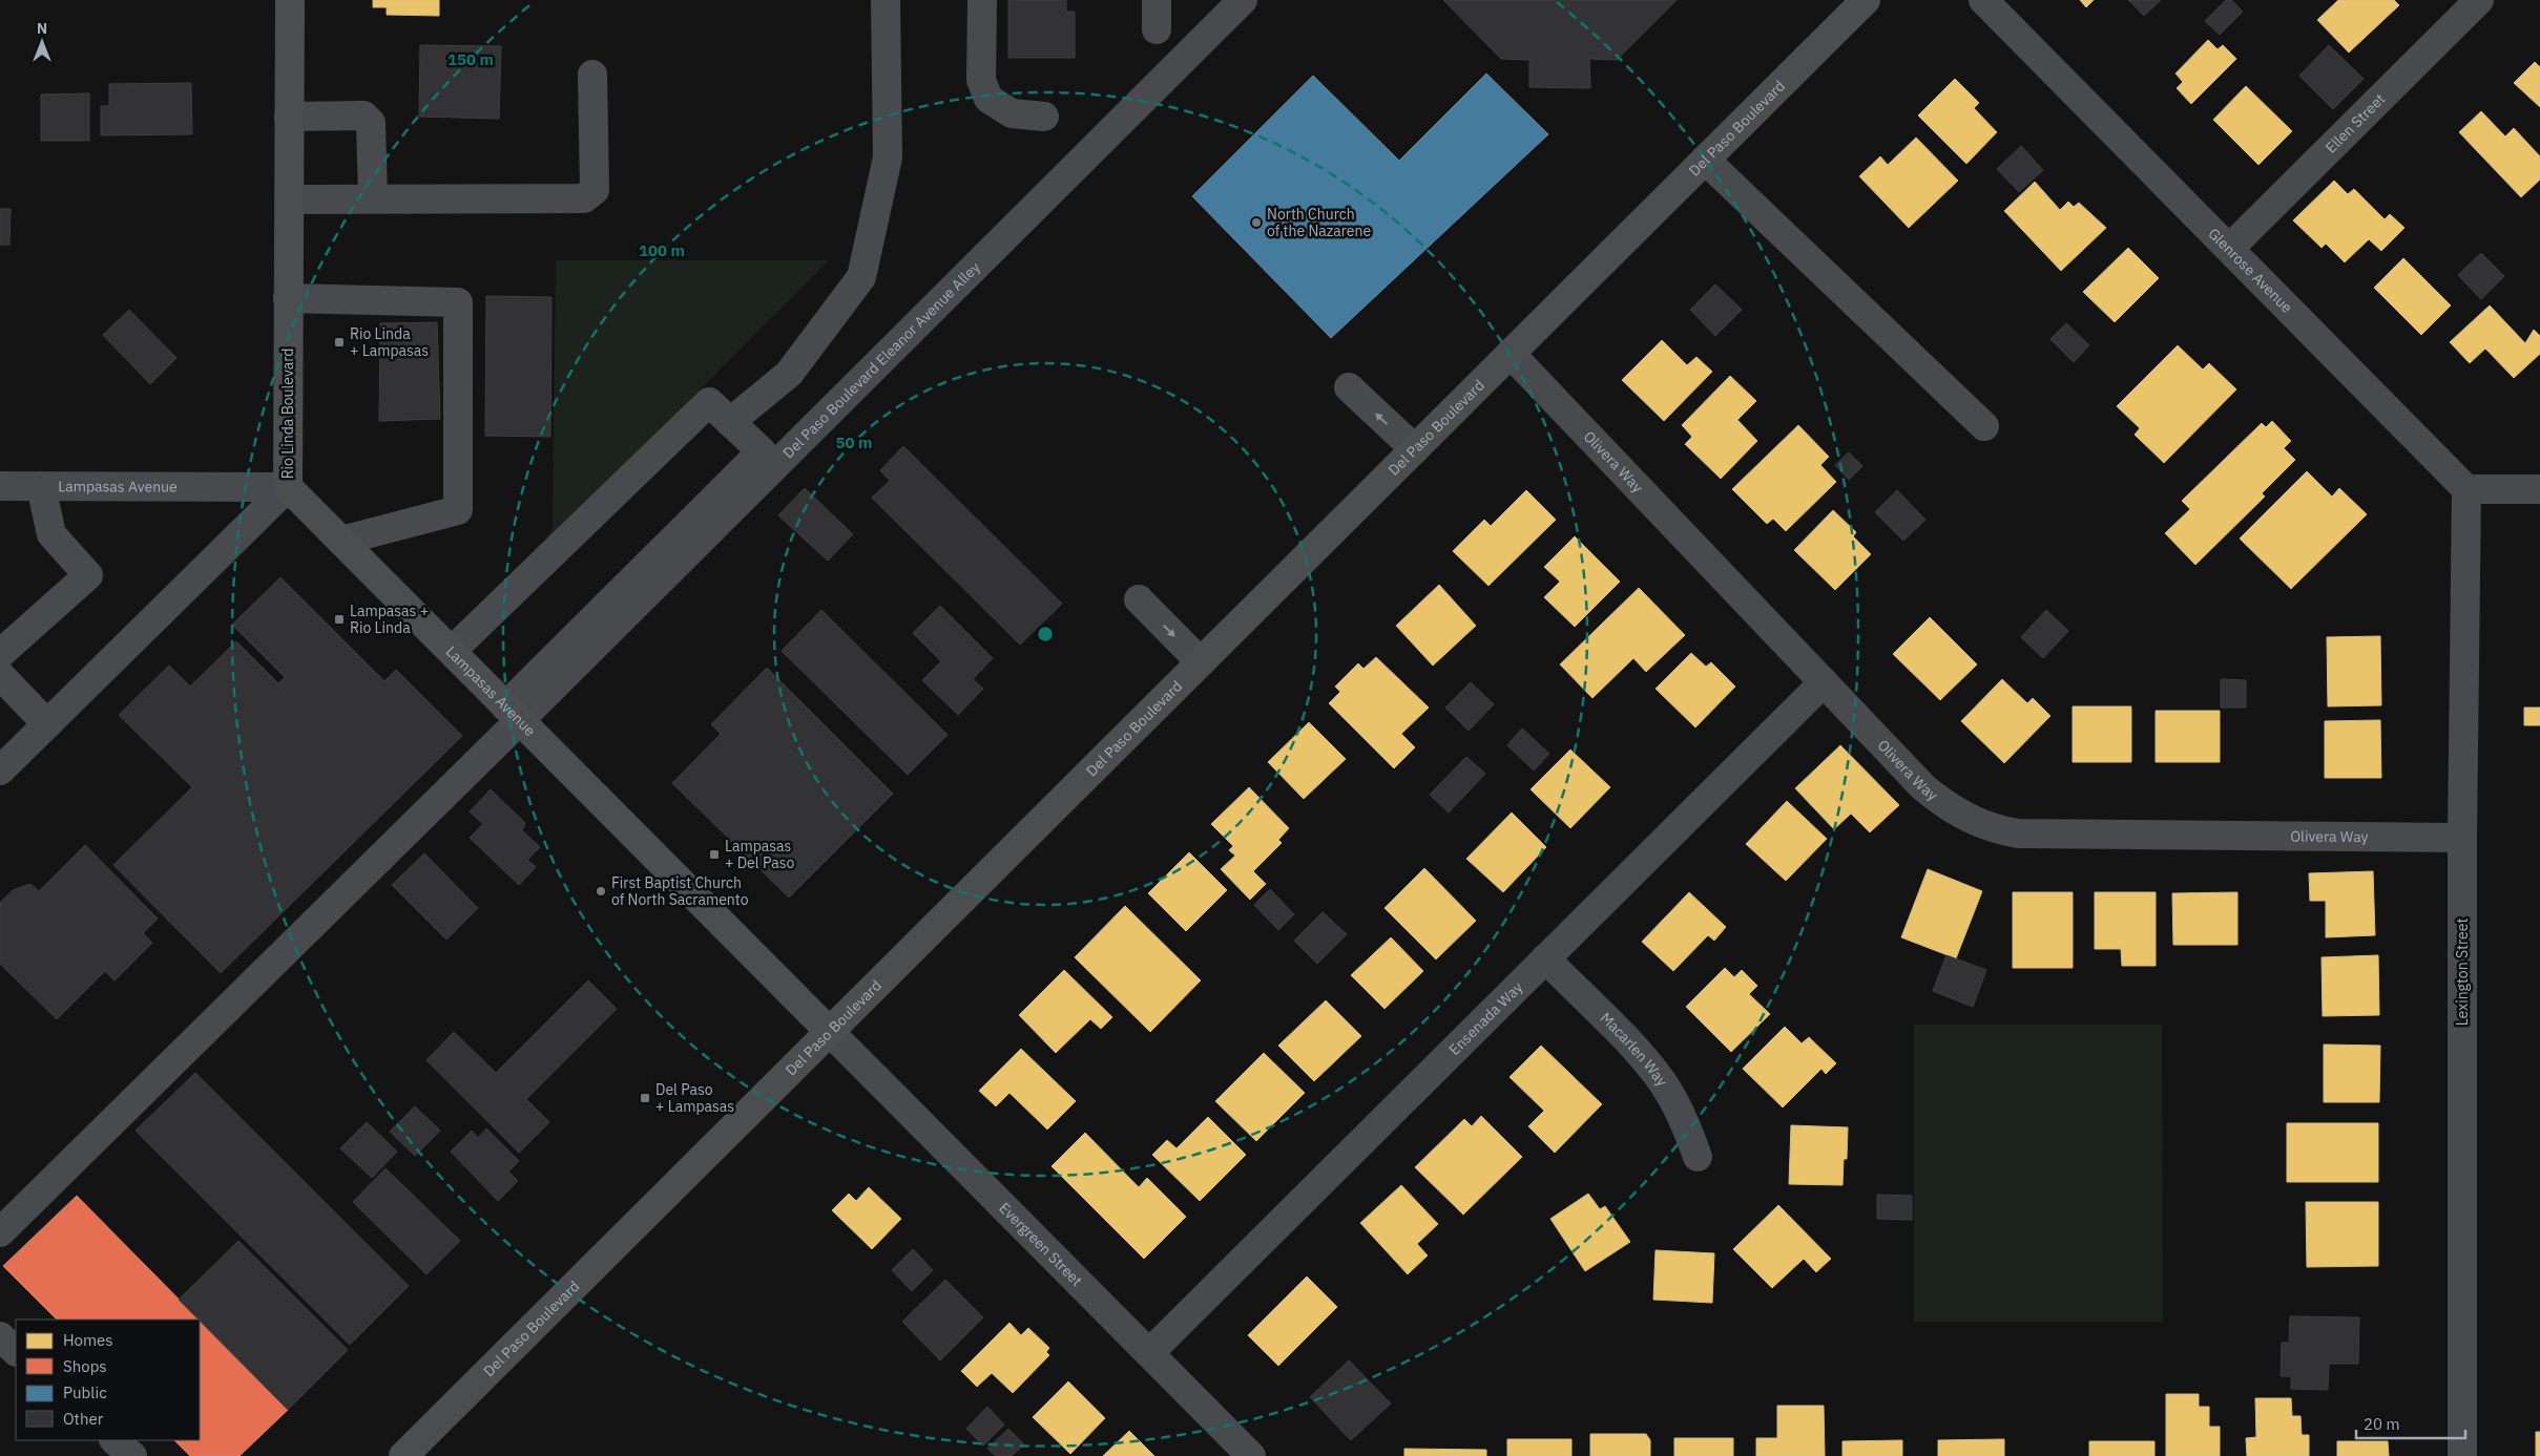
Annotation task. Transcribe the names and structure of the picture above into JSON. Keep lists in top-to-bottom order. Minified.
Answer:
{"streets":{"main road":["Del Paso Boulevard","Rio Linda Boulevard","Lampasas Avenue"],"street":["Ellen Street","Glenrose Avenue","Del Paso Boulevard Eleanor Avenue Alley","Olivera Way","Lexington Street","Ensenada Way","Macarlen Way","Evergreen Street"]},"crossings":[["Ellen Street","Glenrose Avenue"],["Del Paso Boulevard","Olivera Way"],["Del Paso Boulevard","Lampasas Avenue"],["Del Paso Boulevard","Evergreen Street"],["Glenrose Avenue","Lexington Street"],["Del Paso Boulevard Eleanor Avenue Alley","Lampasas Avenue"],["Rio Linda Boulevard","Lampasas Avenue"],["Olivera Way","Lexington Street"],["Olivera Way","Ensenada Way"],["Lampasas Avenue","Evergreen Street"],["Ensenada Way","Macarlen Way"],["Ensenada Way","Evergreen Street"]],"places":{"other":["North Church of the Nazarene","First Baptist Church of North Sacramento"],"transit":["Rio Linda + Lampasas","Lampasas + Rio Linda","Lampasas + Del Paso","Del Paso + Lampasas"]},"legend":["Homes","Shops","Public","Other"],"scale_bar":"20 m","north":"top","rings":["150 m","100 m","50 m"]}
